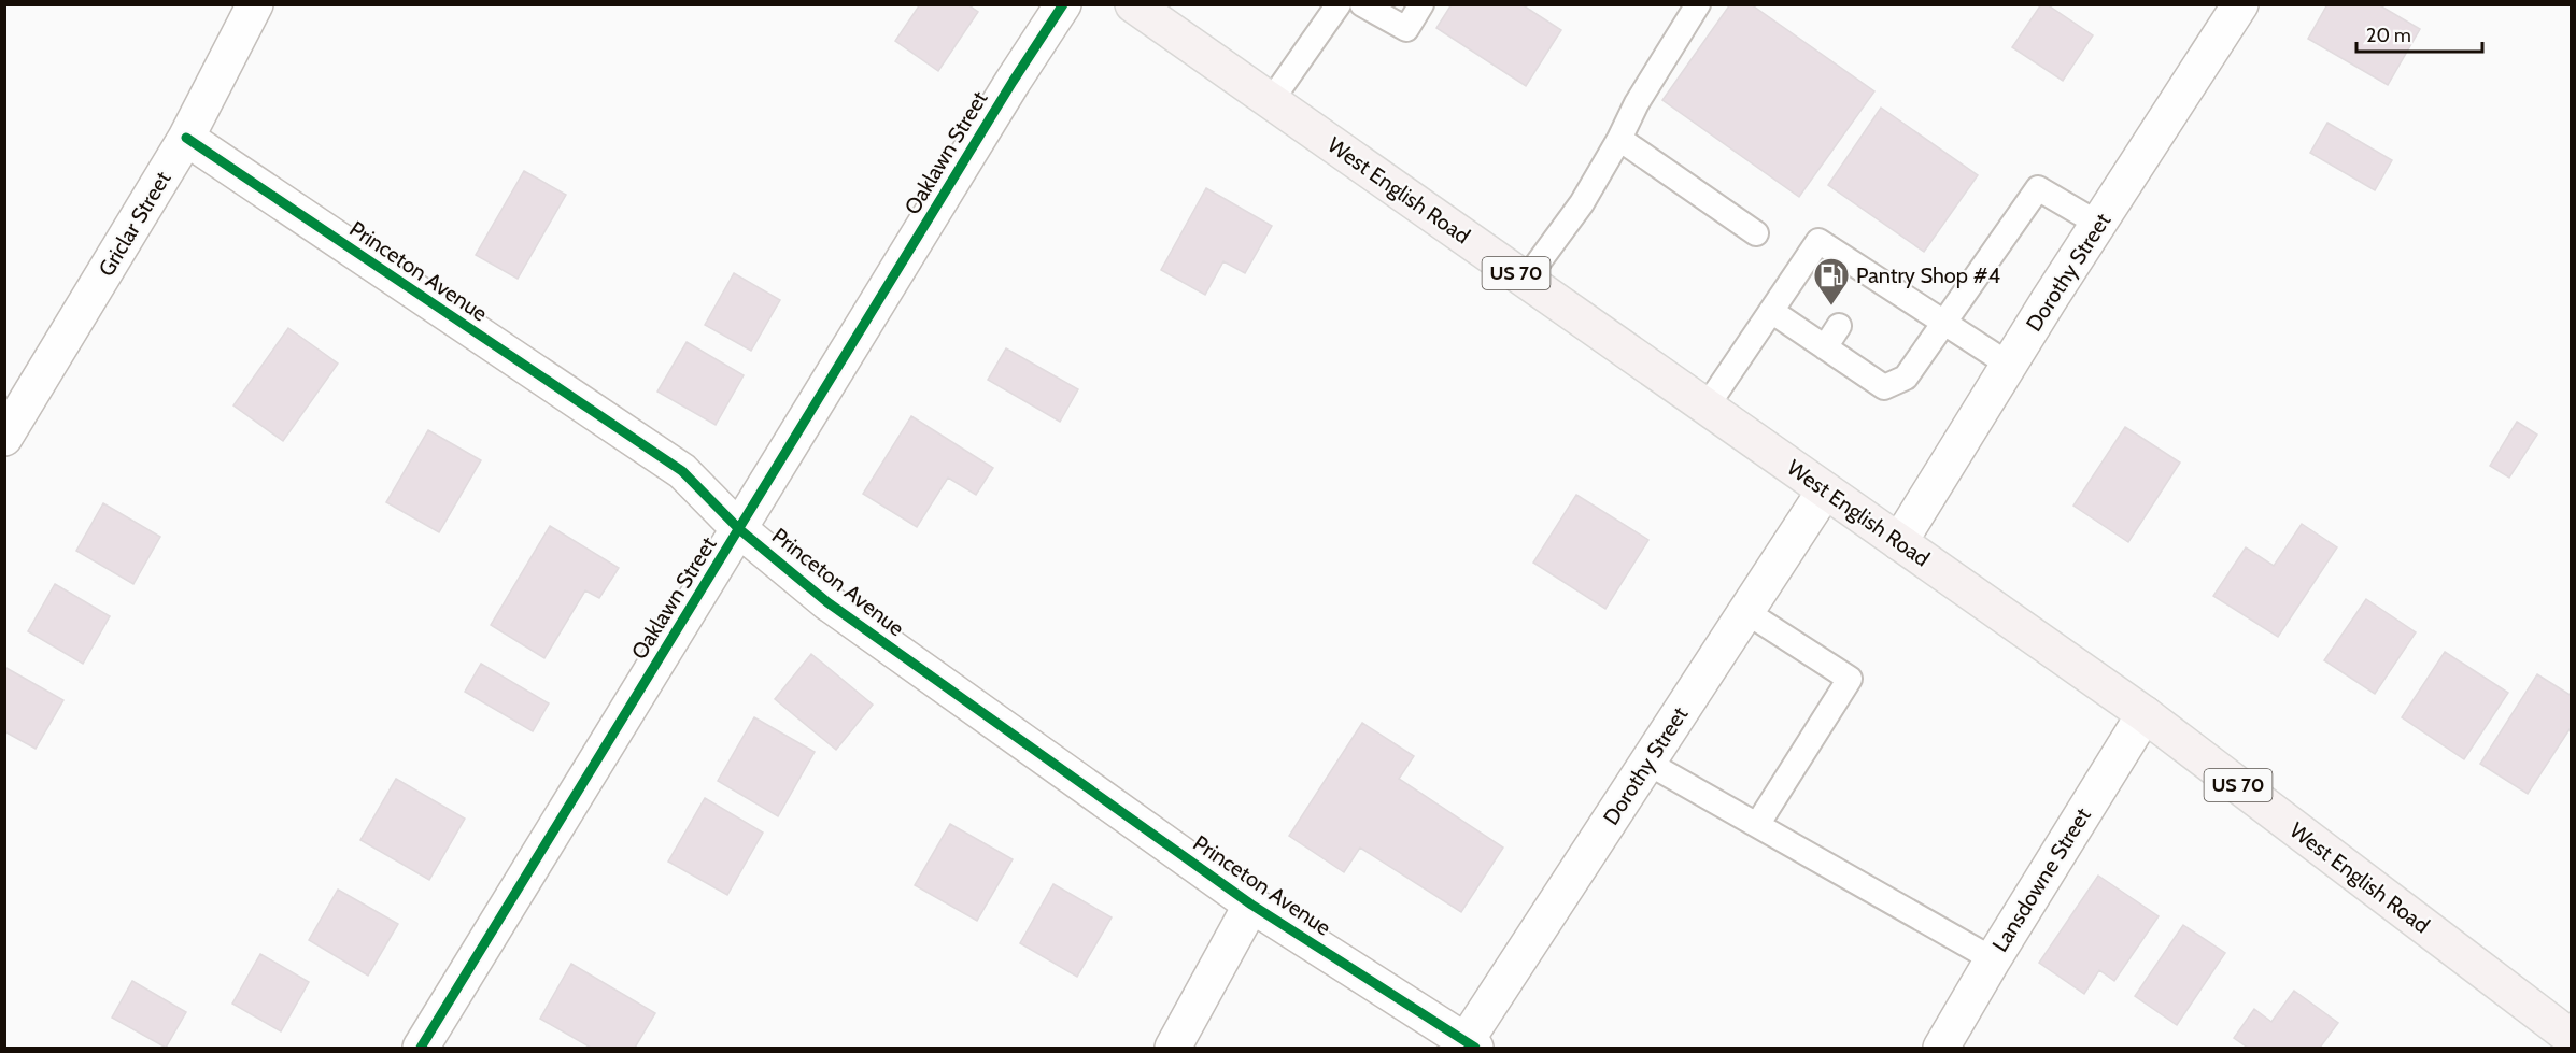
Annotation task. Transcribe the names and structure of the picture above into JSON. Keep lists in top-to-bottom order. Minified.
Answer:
{"streets":{"main road":["West English Road","US 70"],"street":["Oaklawn Street","Griclar Street","Princeton Avenue","Dorothy Street","Lansdowne Street"]},"crossings":[["Oaklawn Street","Princeton Avenue"],["West English Road","Dorothy Street"],["West English Road","Lansdowne Street"],["Griclar Street","Princeton Avenue"],["Princeton Avenue","Dorothy Street"]],"places":{"fuel station":["Pantry Shop #4"]},"scale_bar":"20 m"}
